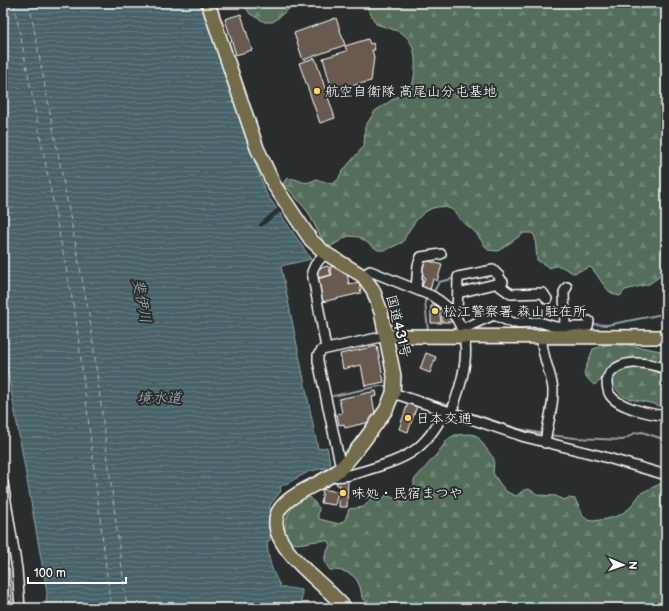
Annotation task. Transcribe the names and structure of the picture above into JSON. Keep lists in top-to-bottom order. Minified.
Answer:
{"streets":{"highway":["国道431号"]},"water":["斐伊川","境水道"],"places":["航空自衛隊 高尾山分屯基地","松江警察署 森山駐在所","日本交通","味処・民宿まつや"],"scale_bar":"100 m","north":"right"}
